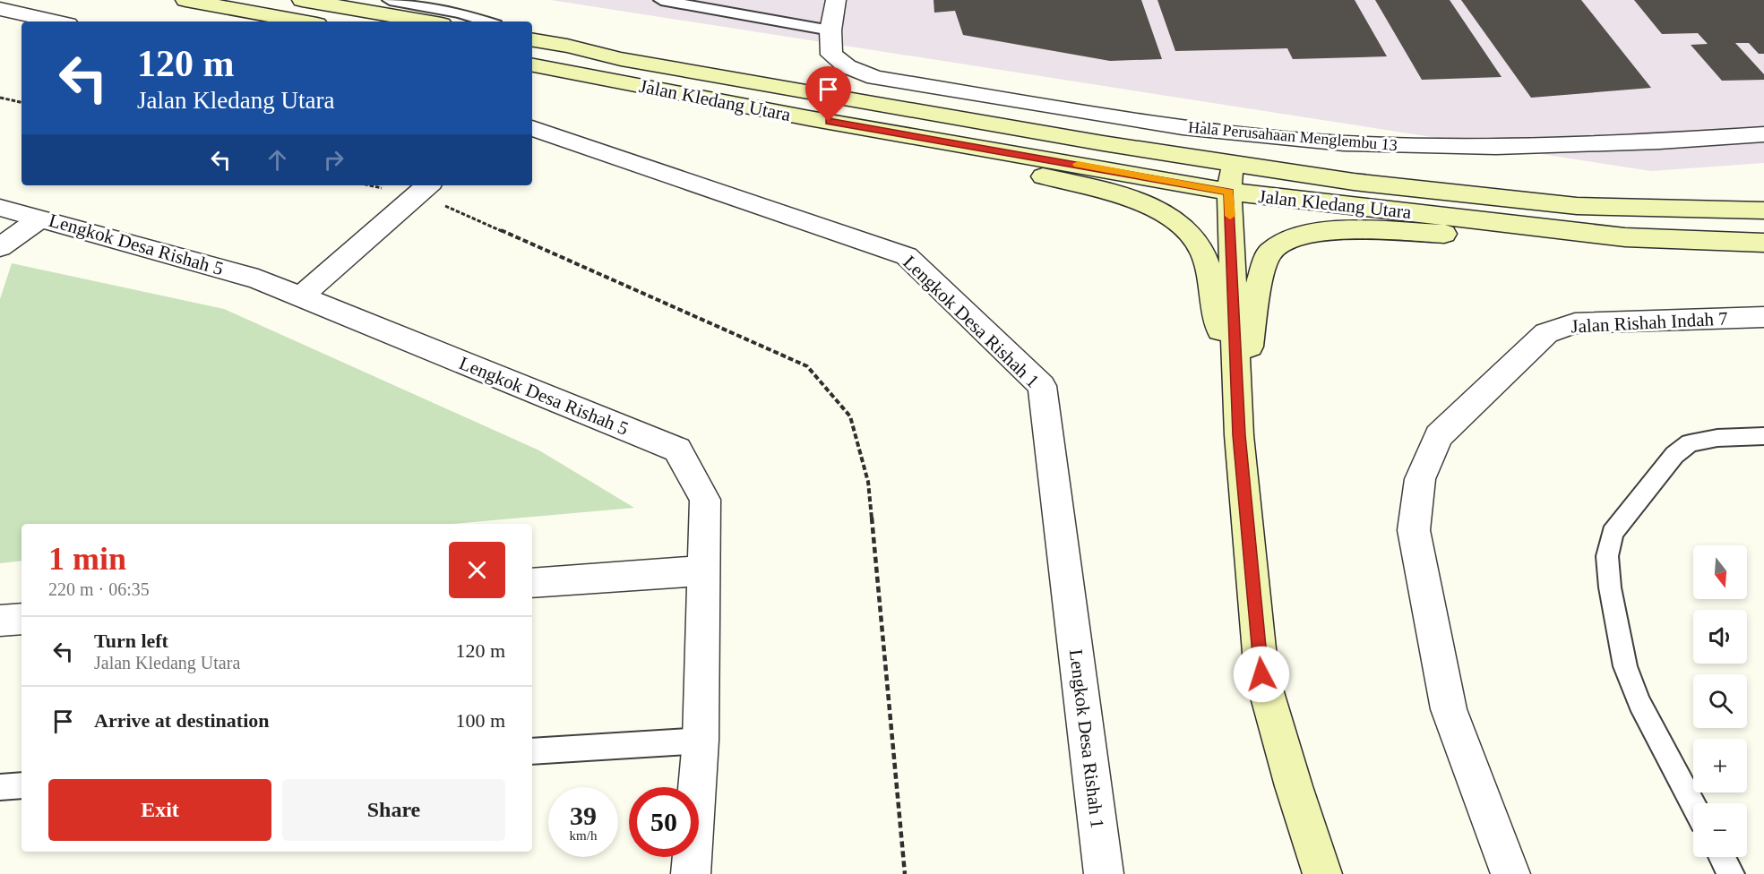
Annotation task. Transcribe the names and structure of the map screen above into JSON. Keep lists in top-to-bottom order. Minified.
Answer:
{"streets":{"main road":["Jalan Kledang Utara"],"street":["Hala Perusahaan Menglembu 13","Lengkok Desa Rishah 5","Lengkok Desa Rishah 1","Jalan Rishah Indah 7"]},"north":"bottom","page":{"turn":["120 m","Jalan Kledang Utara"],"heading":["1 min","220 m · 06:35"],"map_buttons":["+","−"],"list":[{"name":"Turn left","note":"Jalan Kledang Utara","value":"120 m"},{"name":"Arrive at destination","value":"100 m"}],"buttons":["Exit","Share"],"speed":"39 km/h","limit":"50"}}
